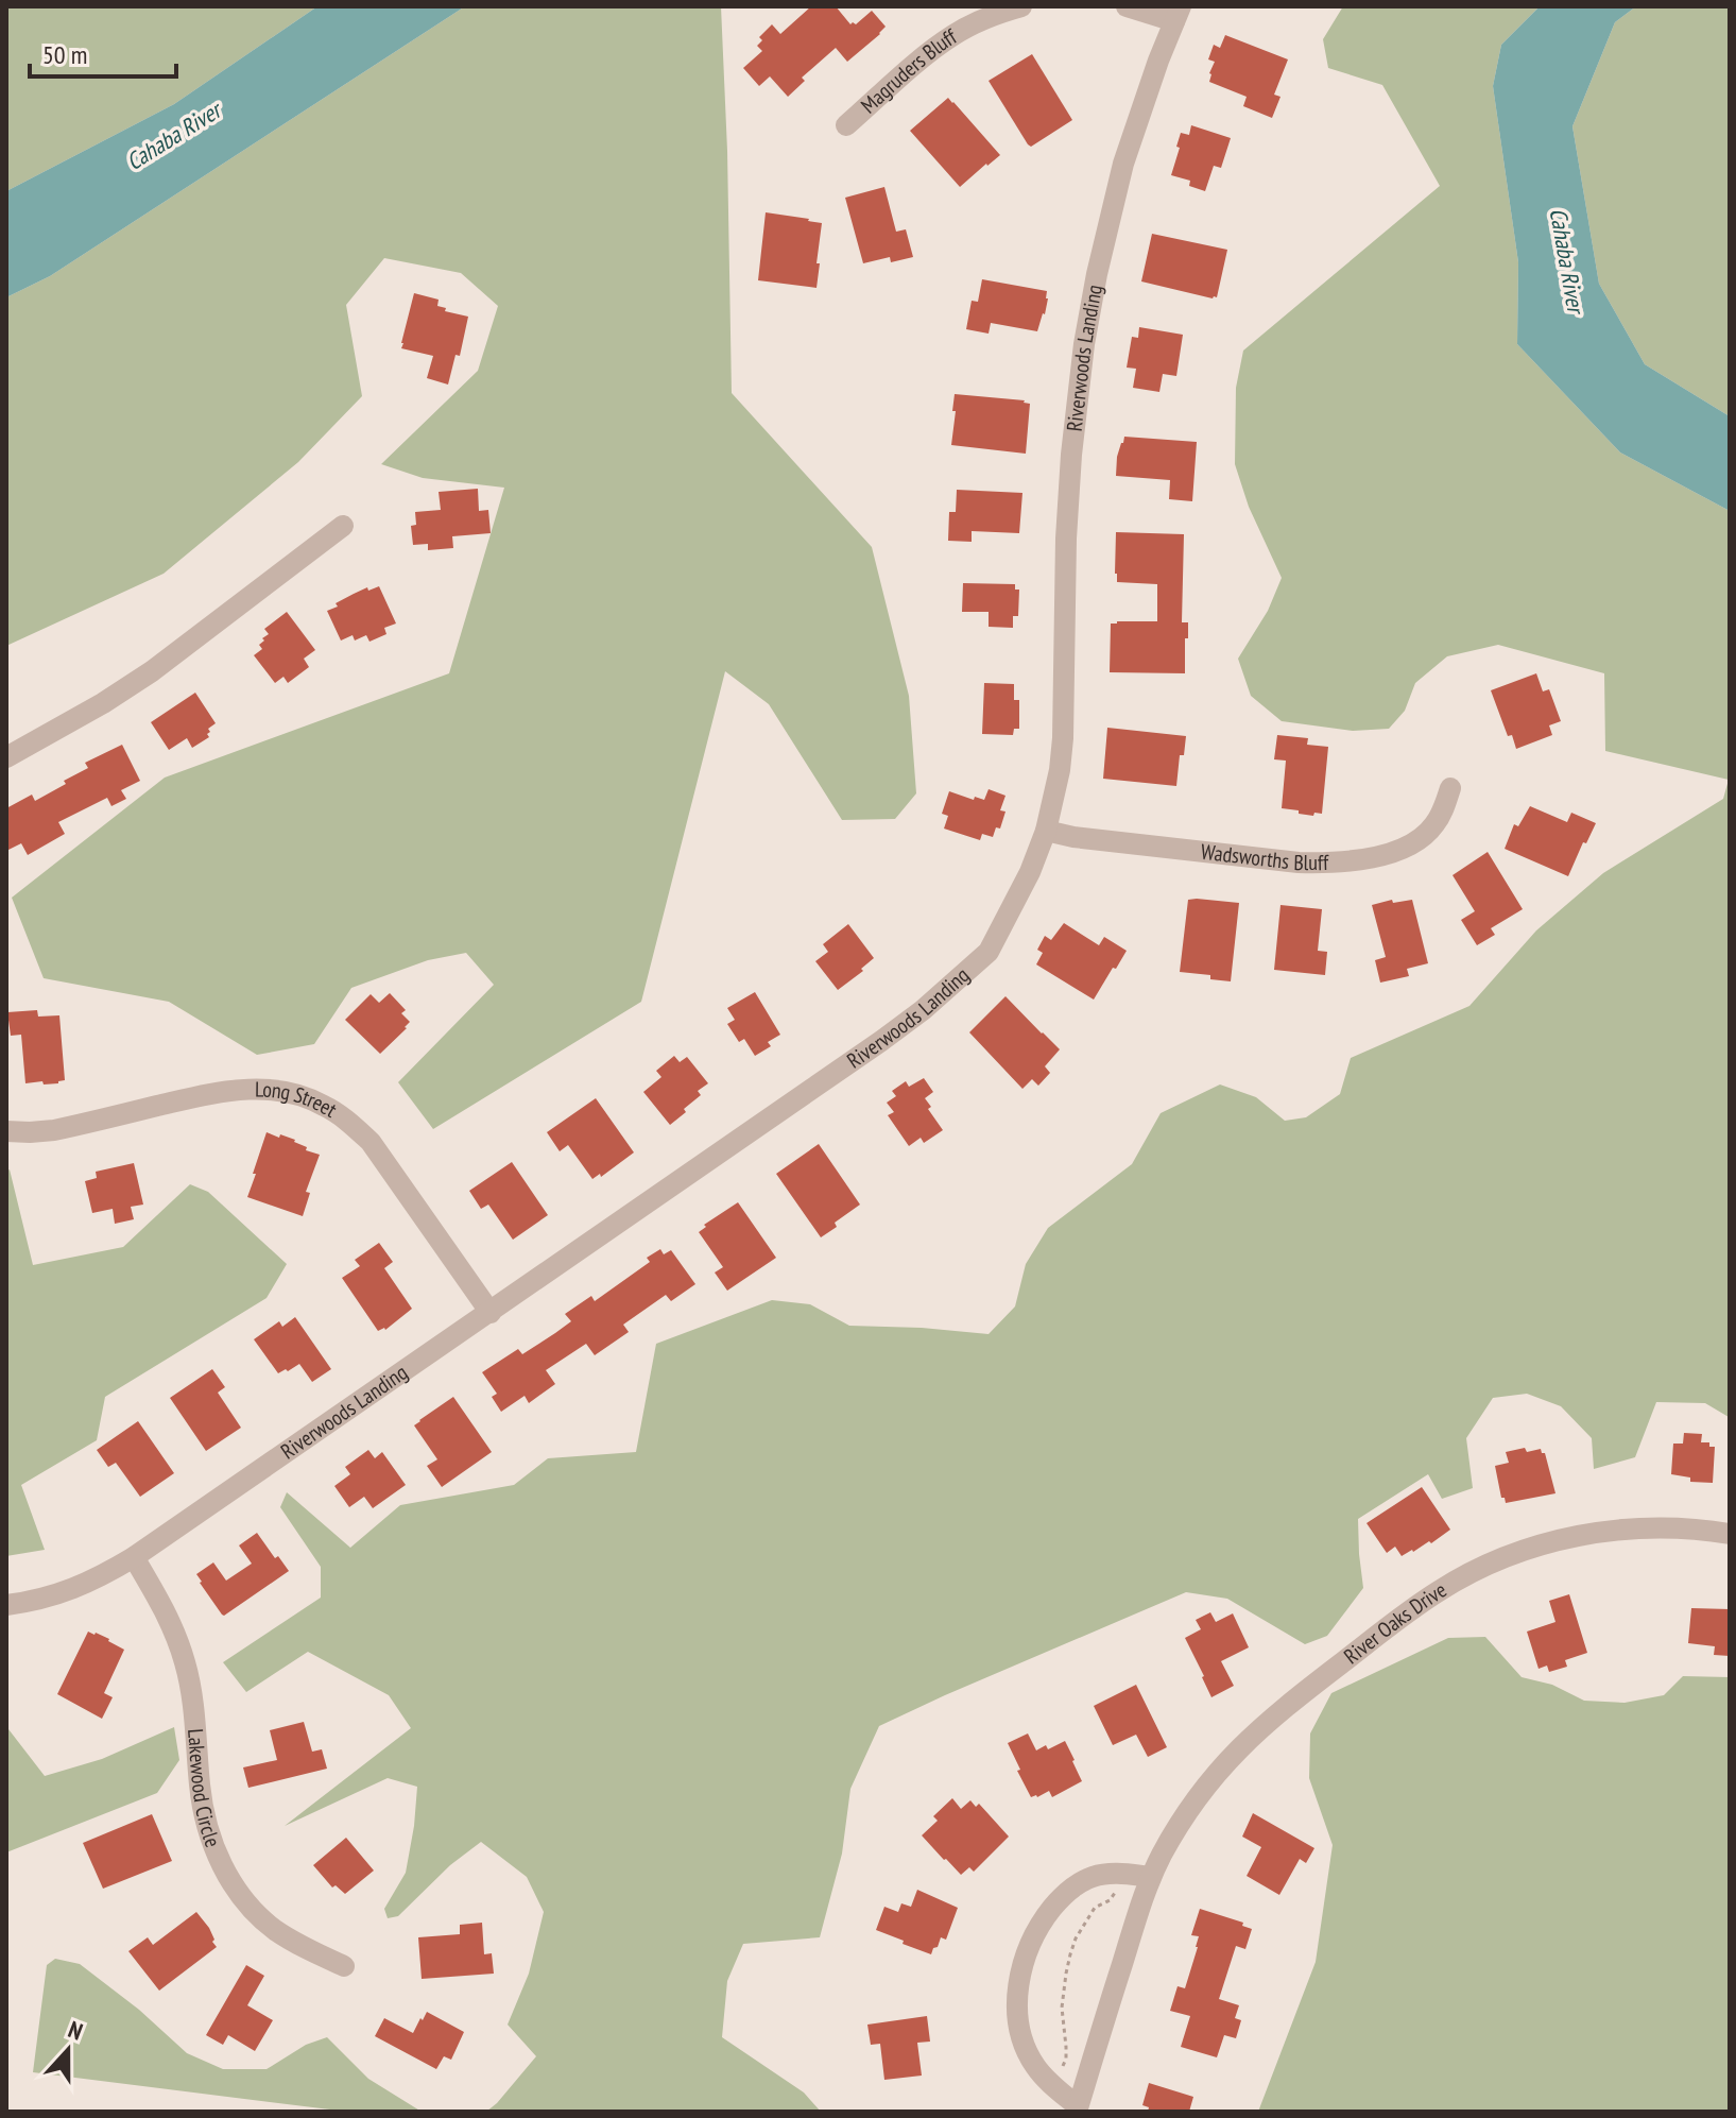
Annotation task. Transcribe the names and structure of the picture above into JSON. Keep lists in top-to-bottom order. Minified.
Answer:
{"streets":{"street":["Magruders Bluff","Riverwoods Landing","Wadsworths Bluff","Long Street","River Oaks Drive","Lakewood Circle"]},"crossings":[["Riverwoods Landing","Wadsworths Bluff"],["Riverwoods Landing","Long Street"],["Riverwoods Landing","Lakewood Circle"]],"water":["Cahaba River"],"scale_bar":"50 m","north":"top"}
